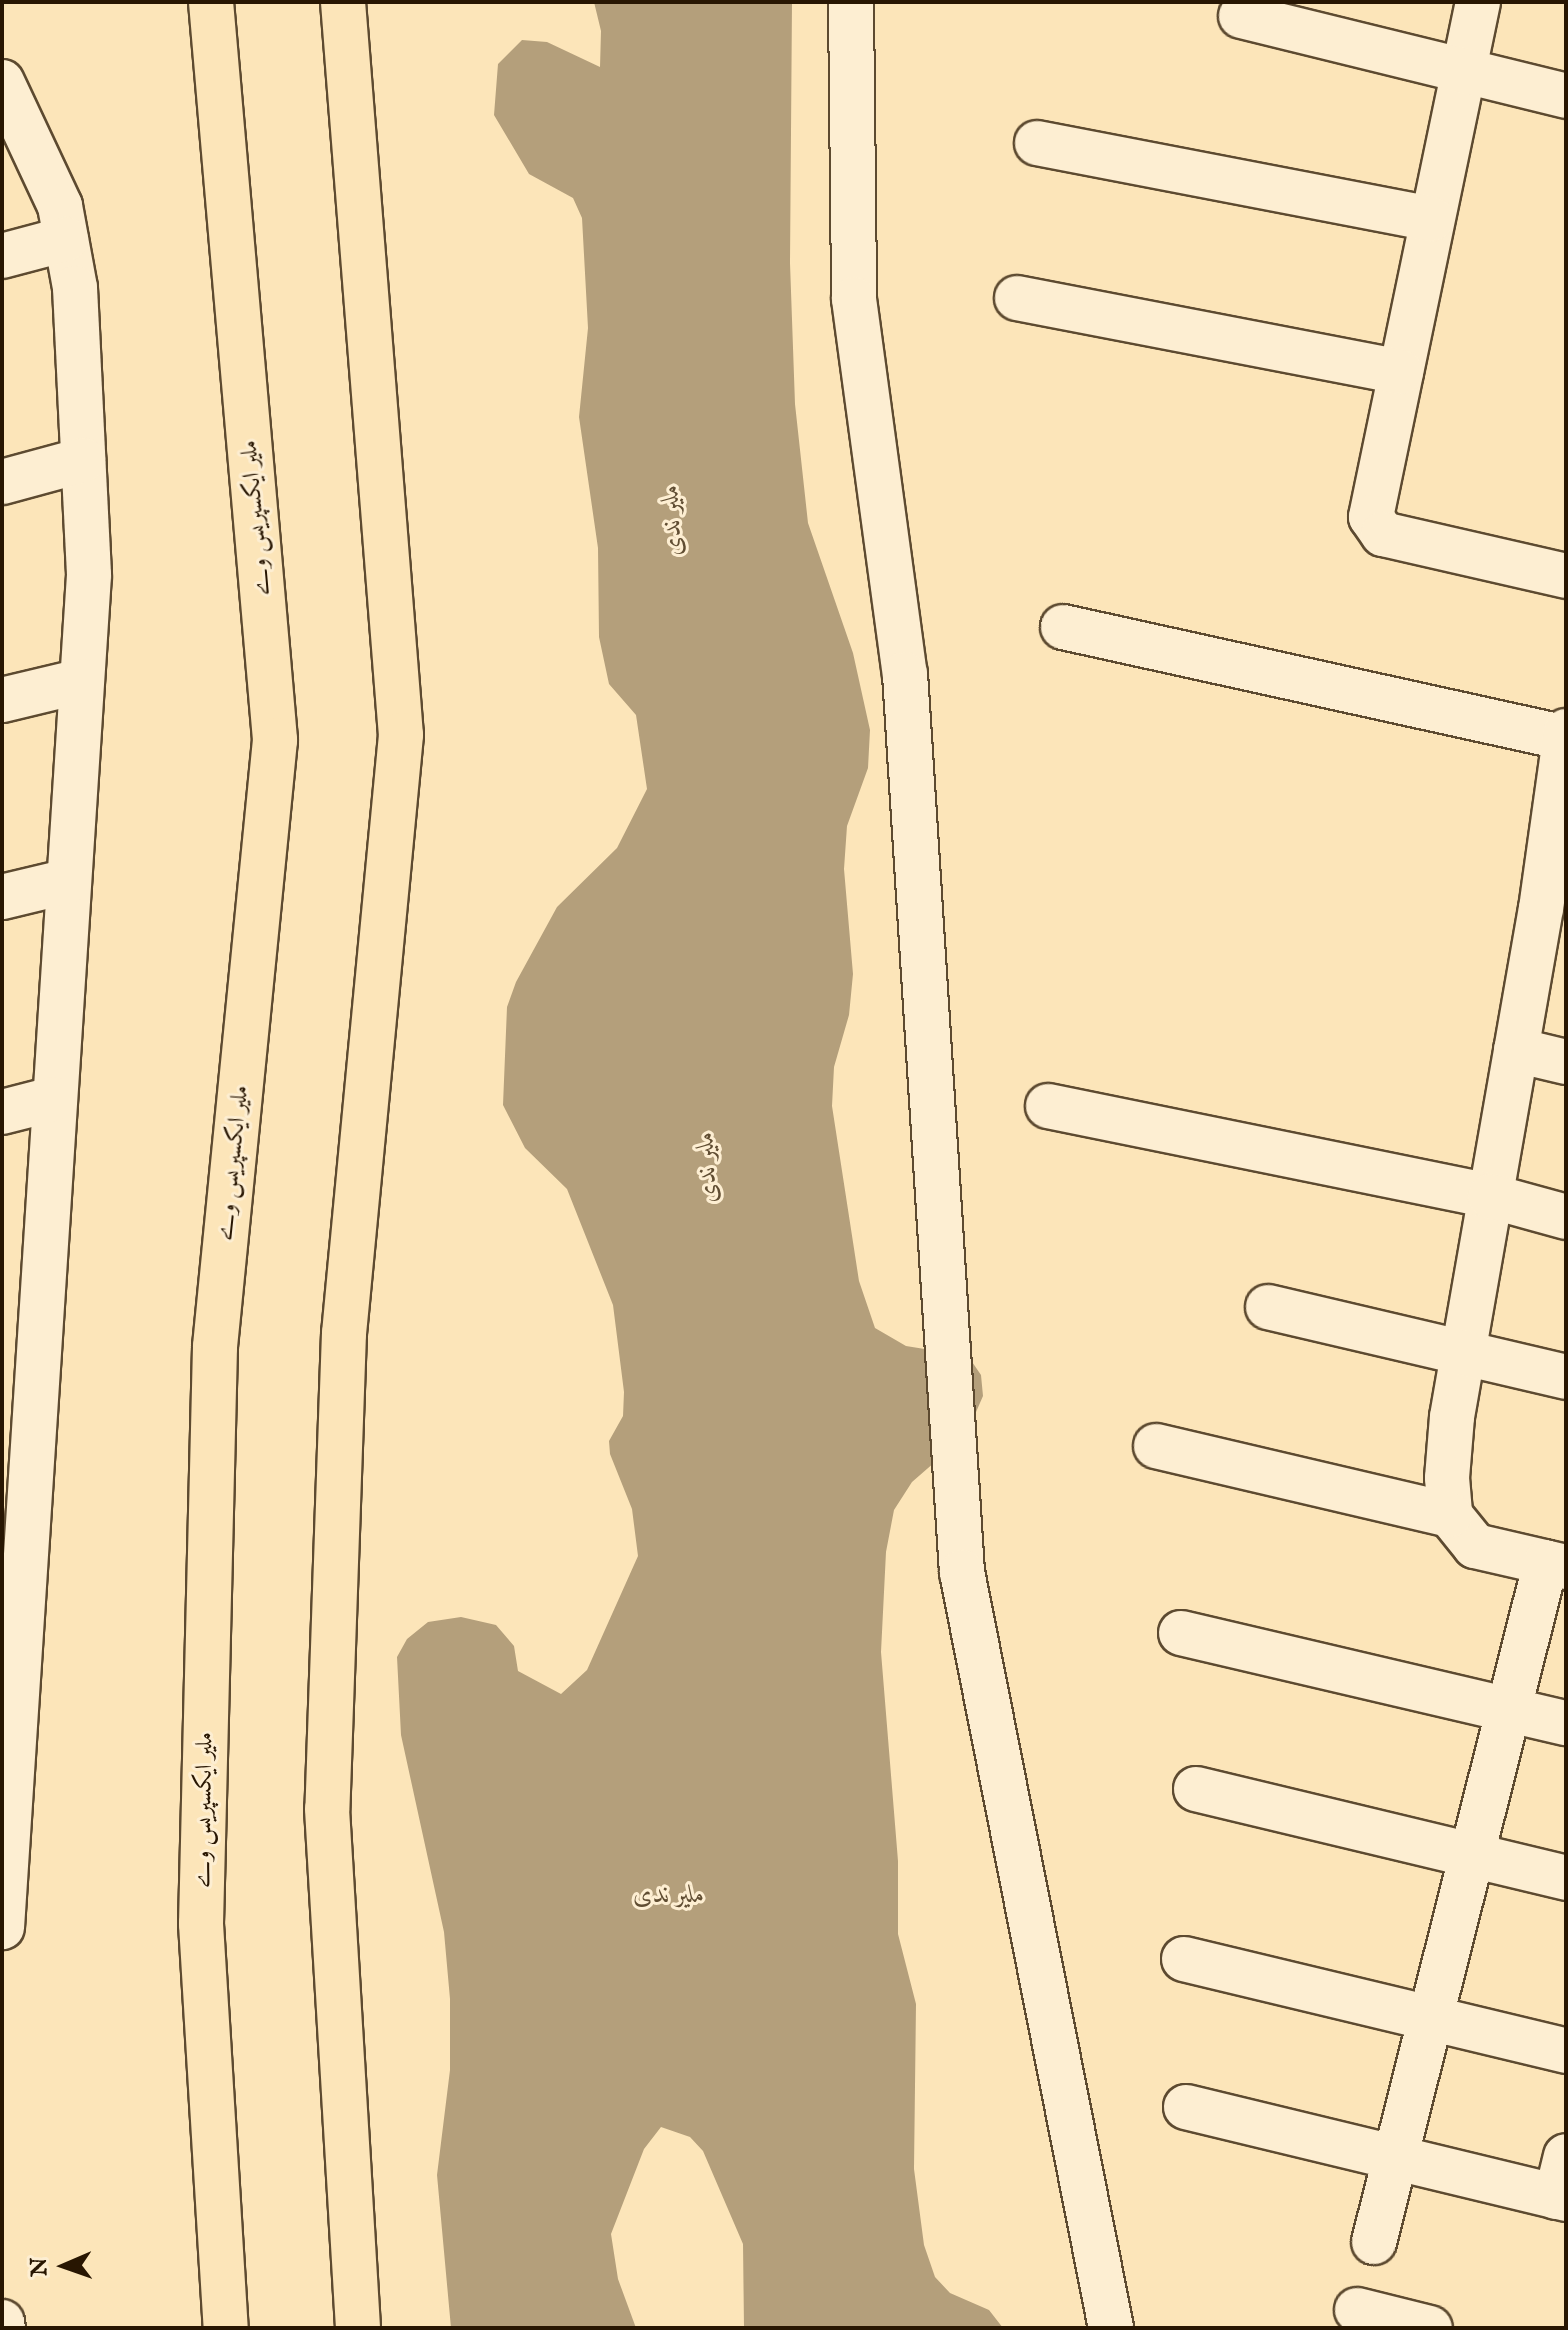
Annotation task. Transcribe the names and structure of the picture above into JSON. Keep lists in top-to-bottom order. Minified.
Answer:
{"streets":{"highway":["ملیر ایکسپریس وے"]},"water":["ملیر ندی"],"north":"left"}
